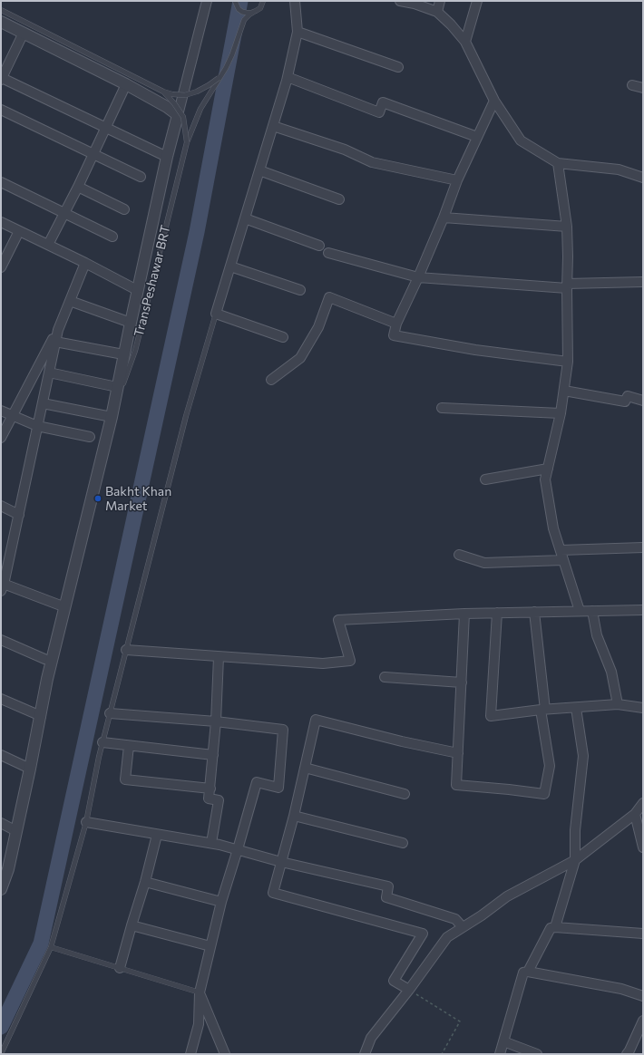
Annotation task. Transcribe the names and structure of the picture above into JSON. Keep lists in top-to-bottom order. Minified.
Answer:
{"streets":{"lane":["TransPeshawar BRT"]},"places":["Bakht Khan Market"]}
